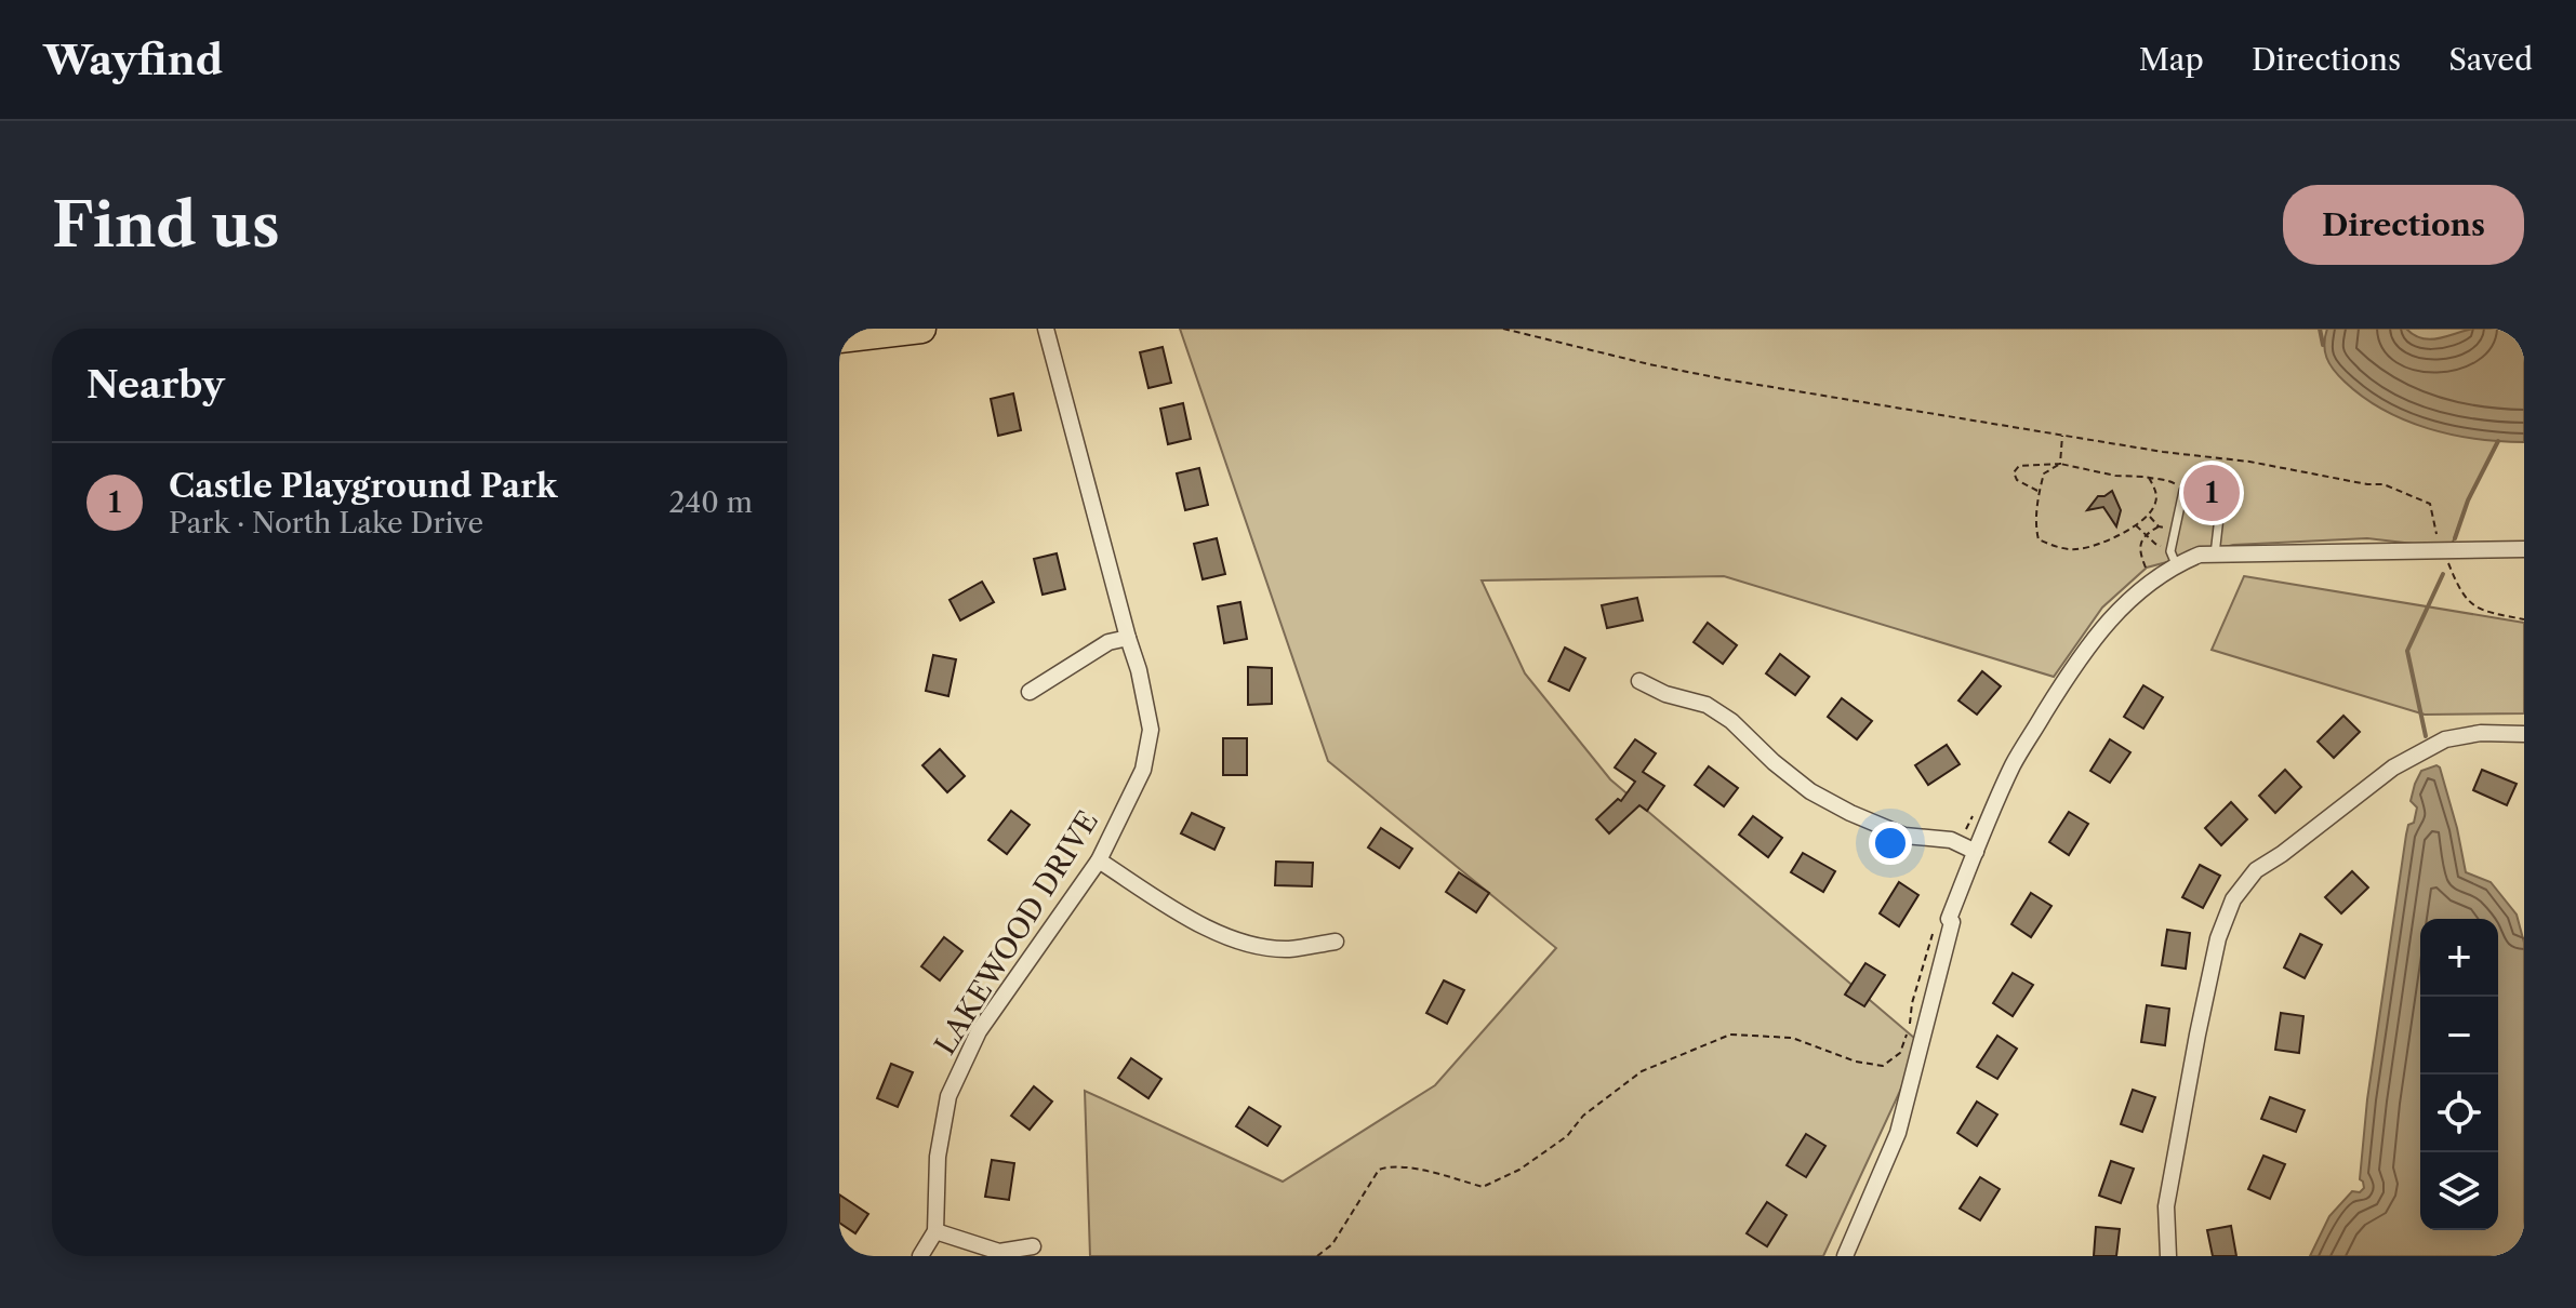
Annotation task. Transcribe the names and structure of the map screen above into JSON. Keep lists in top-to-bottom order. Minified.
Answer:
{"streets":{"street":["LAKEWOOD DRIVE"]},"page":{"header":"Wayfind","nav":["Map","Directions","Saved"],"buttons":"Directions","title":"Find us","heading":"Nearby","list":[{"mark":"1","name":"Castle Playground Park","note":"Park · North Lake Drive","value":"240 m"}],"pins":"1","map_buttons":["+","−"]}}
